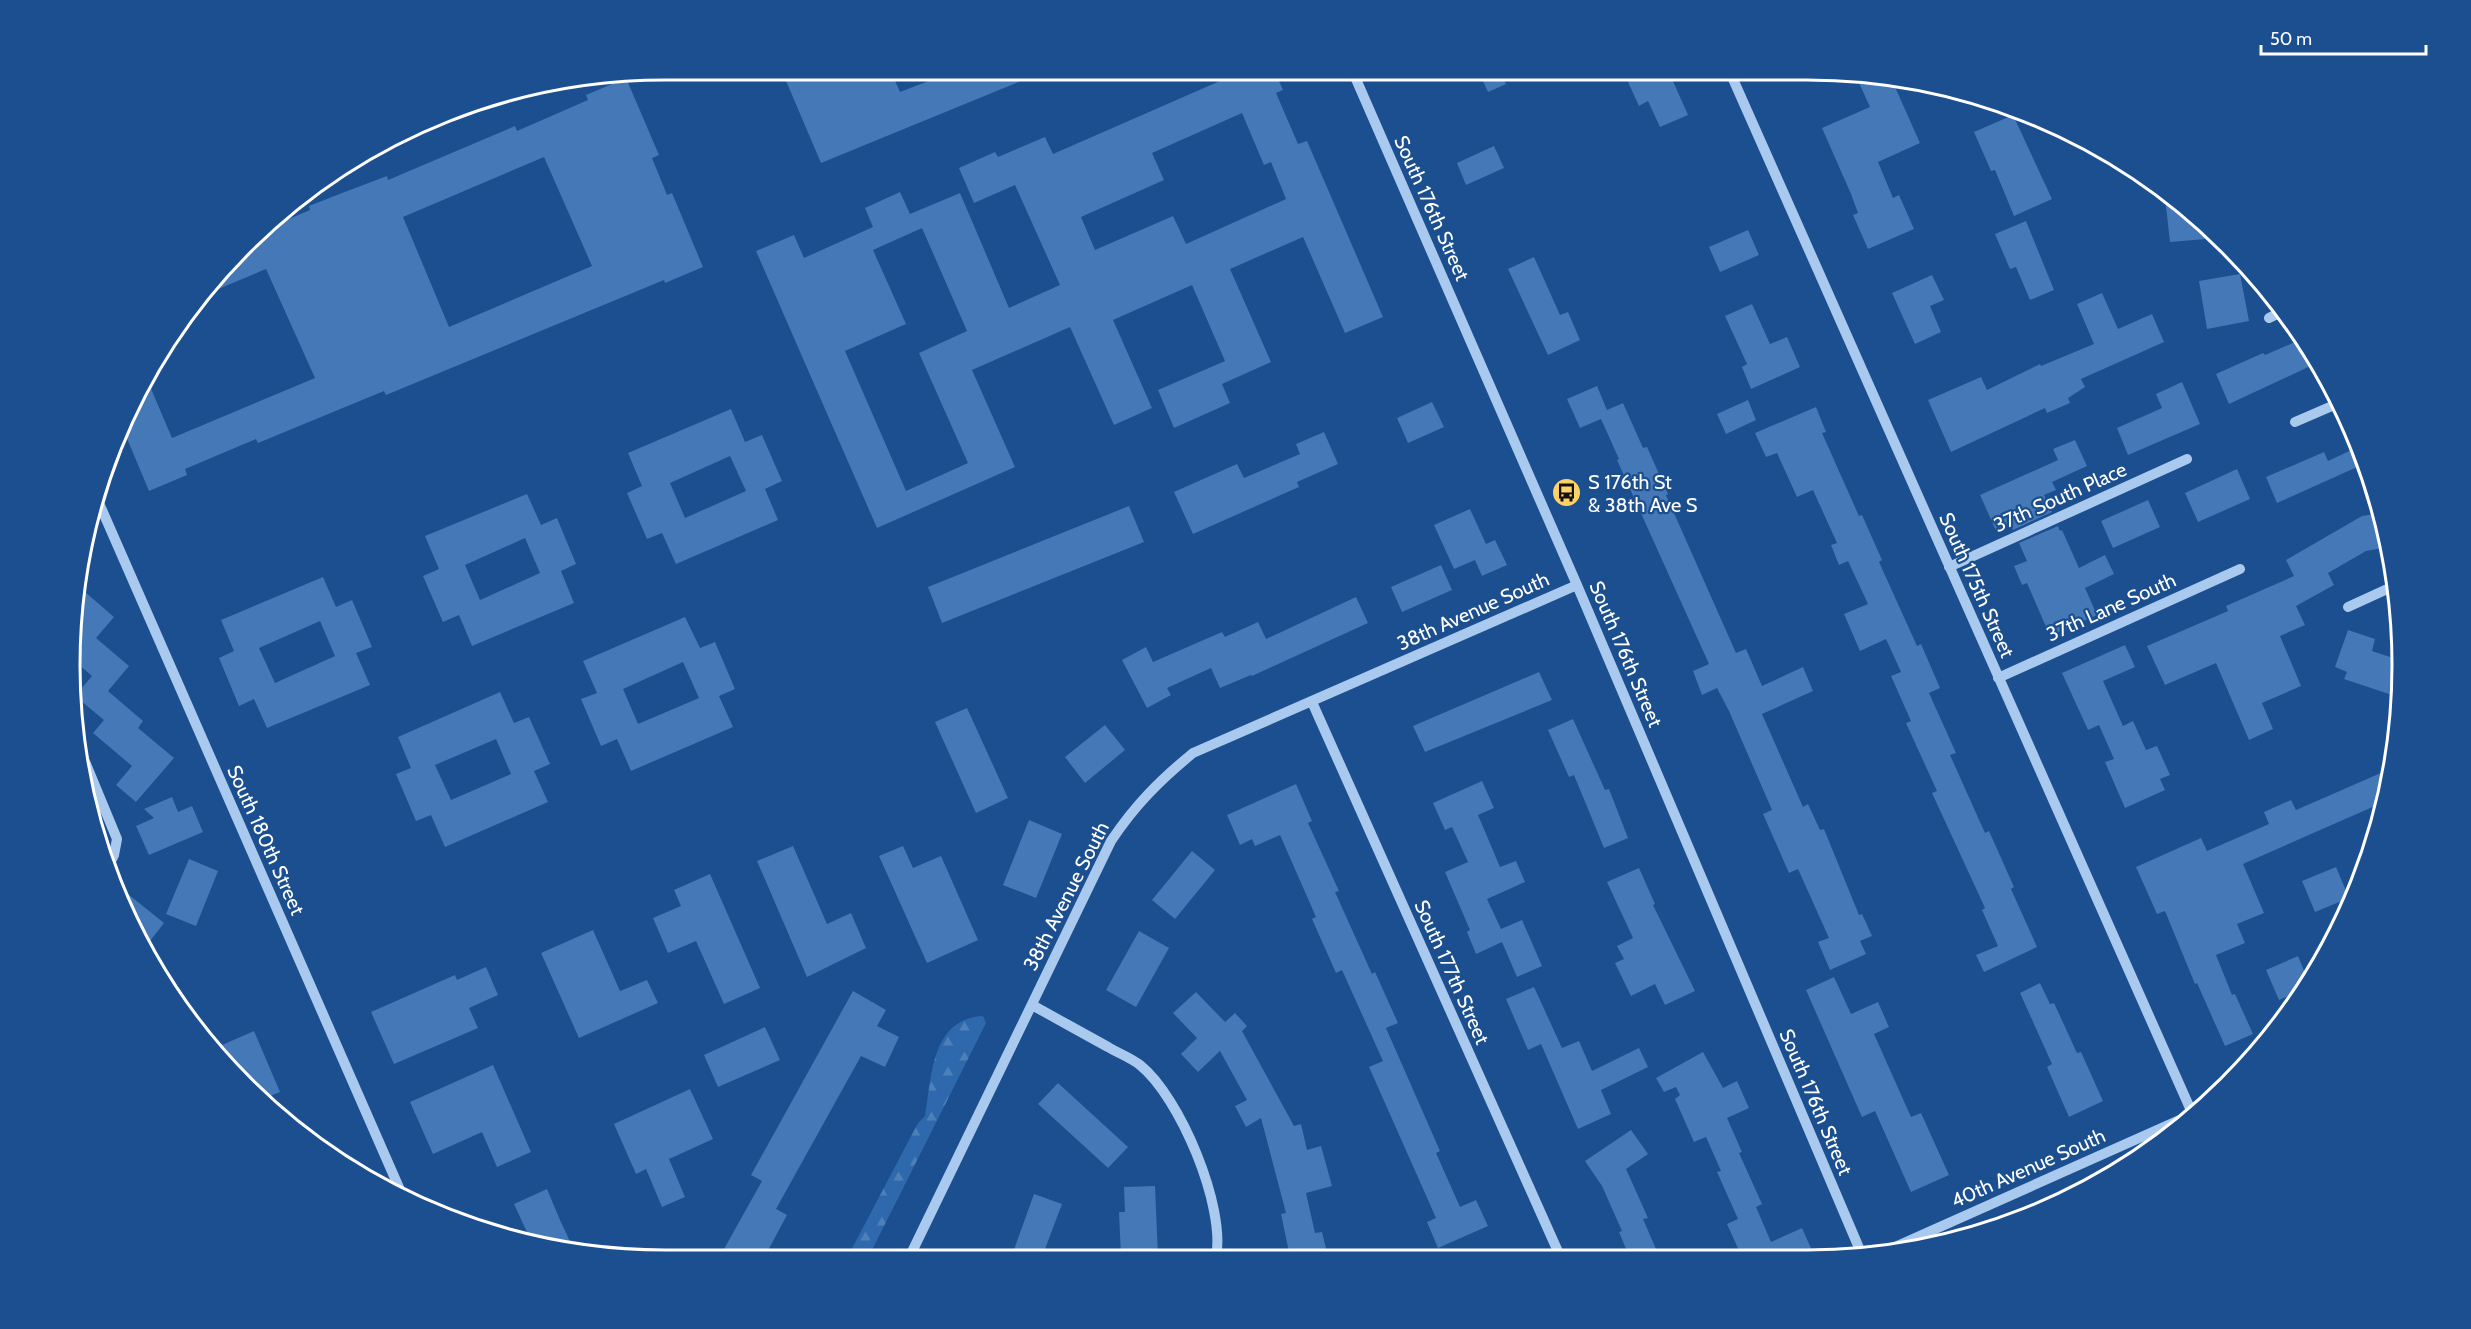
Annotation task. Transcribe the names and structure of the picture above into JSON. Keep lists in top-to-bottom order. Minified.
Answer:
{"streets":{"street":["South 176th Street","37th South Place","South 175th Street","37th Lane South","38th Avenue South","South 180th Street","South 177th Street","40th Avenue South"]},"crossings":[["South 176th Street","38th Avenue South"],["37th South Place","South 175th Street"],["South 175th Street","37th Lane South"],["38th Avenue South","South 177th Street"]],"places":{"bus stop":["S 176th St & 38th Ave S"]},"scale_bar":"50 m"}
